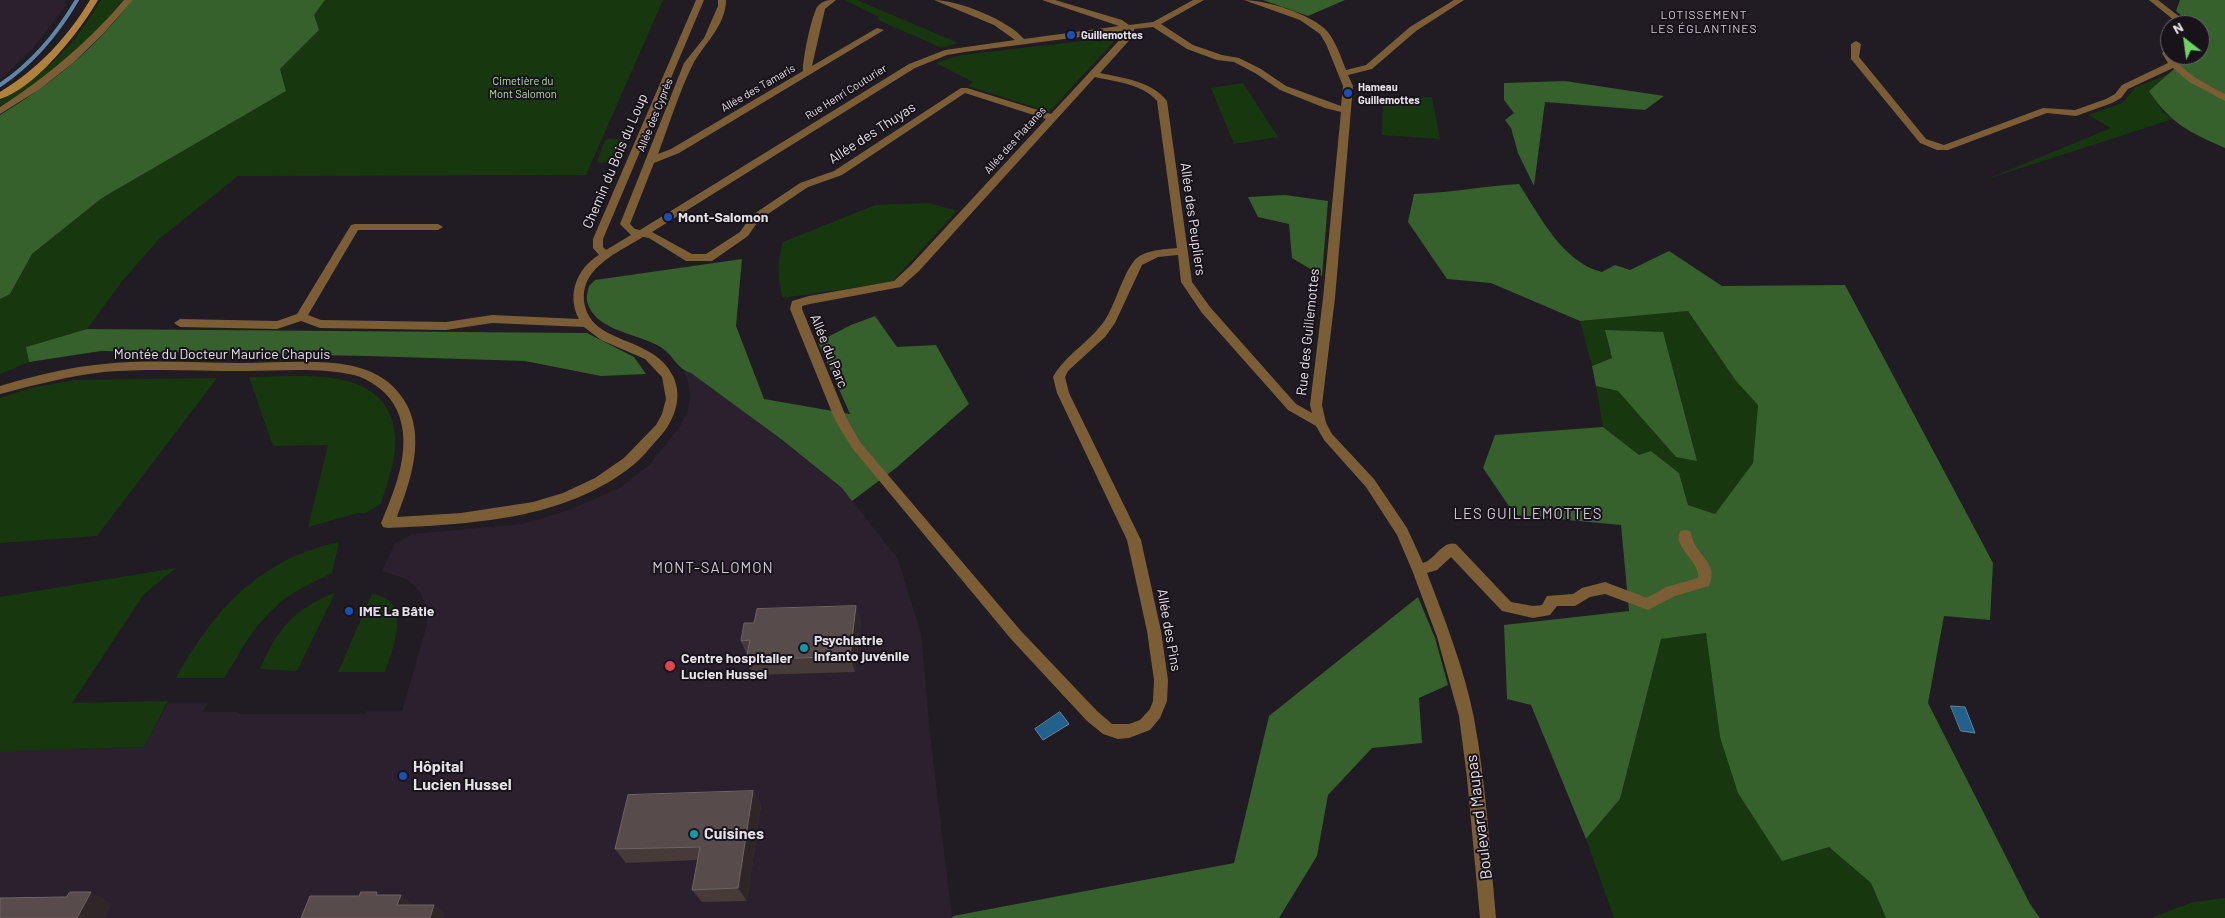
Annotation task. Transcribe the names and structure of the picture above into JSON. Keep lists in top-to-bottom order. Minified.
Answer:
{"streets":{"street":["Allée des Tamaris","Rue Henri Couturier","Allée des Cyprès","Allée des Thuyas","Allée des Platanes","Chemin du Bois du Loup","Allée des Peupliers","Rue des Guillemottes","Allée du Parc","Montée du Docteur Maurice Chapuis","Allée des Pins","Boulevard Maupas"]},"crossings":[["Allée des Tamaris","Allée des Cyprès"],["Rue Henri Couturier","Allée des Cyprès"],["Rue Henri Couturier","Allée des Thuyas"],["Rue Henri Couturier","Allée des Platanes"],["Rue Henri Couturier","Chemin du Bois du Loup"],["Allée des Cyprès","Allée des Thuyas"],["Allée des Thuyas","Allée des Platanes"],["Allée des Platanes","Allée des Peupliers"],["Allée des Platanes","Allée du Parc"],["Allée des Peupliers","Rue des Guillemottes"],["Allée des Peupliers","Allée des Pins"],["Rue des Guillemottes","Boulevard Maupas"],["Allée du Parc","Allée des Pins"]],"districts":["LOTISSEMENT LES ÉGLANTINES","LES GUILLEMOTTES","MONT-SALOMON"],"parks":["Cimetière du Mont Salomon"],"places":["Guillemottes","Hameau Guillemottes","Mont-Salomon","IME La Bâtie","Psychiatrie infanto juvénile","Centre hospitalier Lucien Hussel","Hôpital Lucien Hussel","Cuisines"],"north":"top left"}
